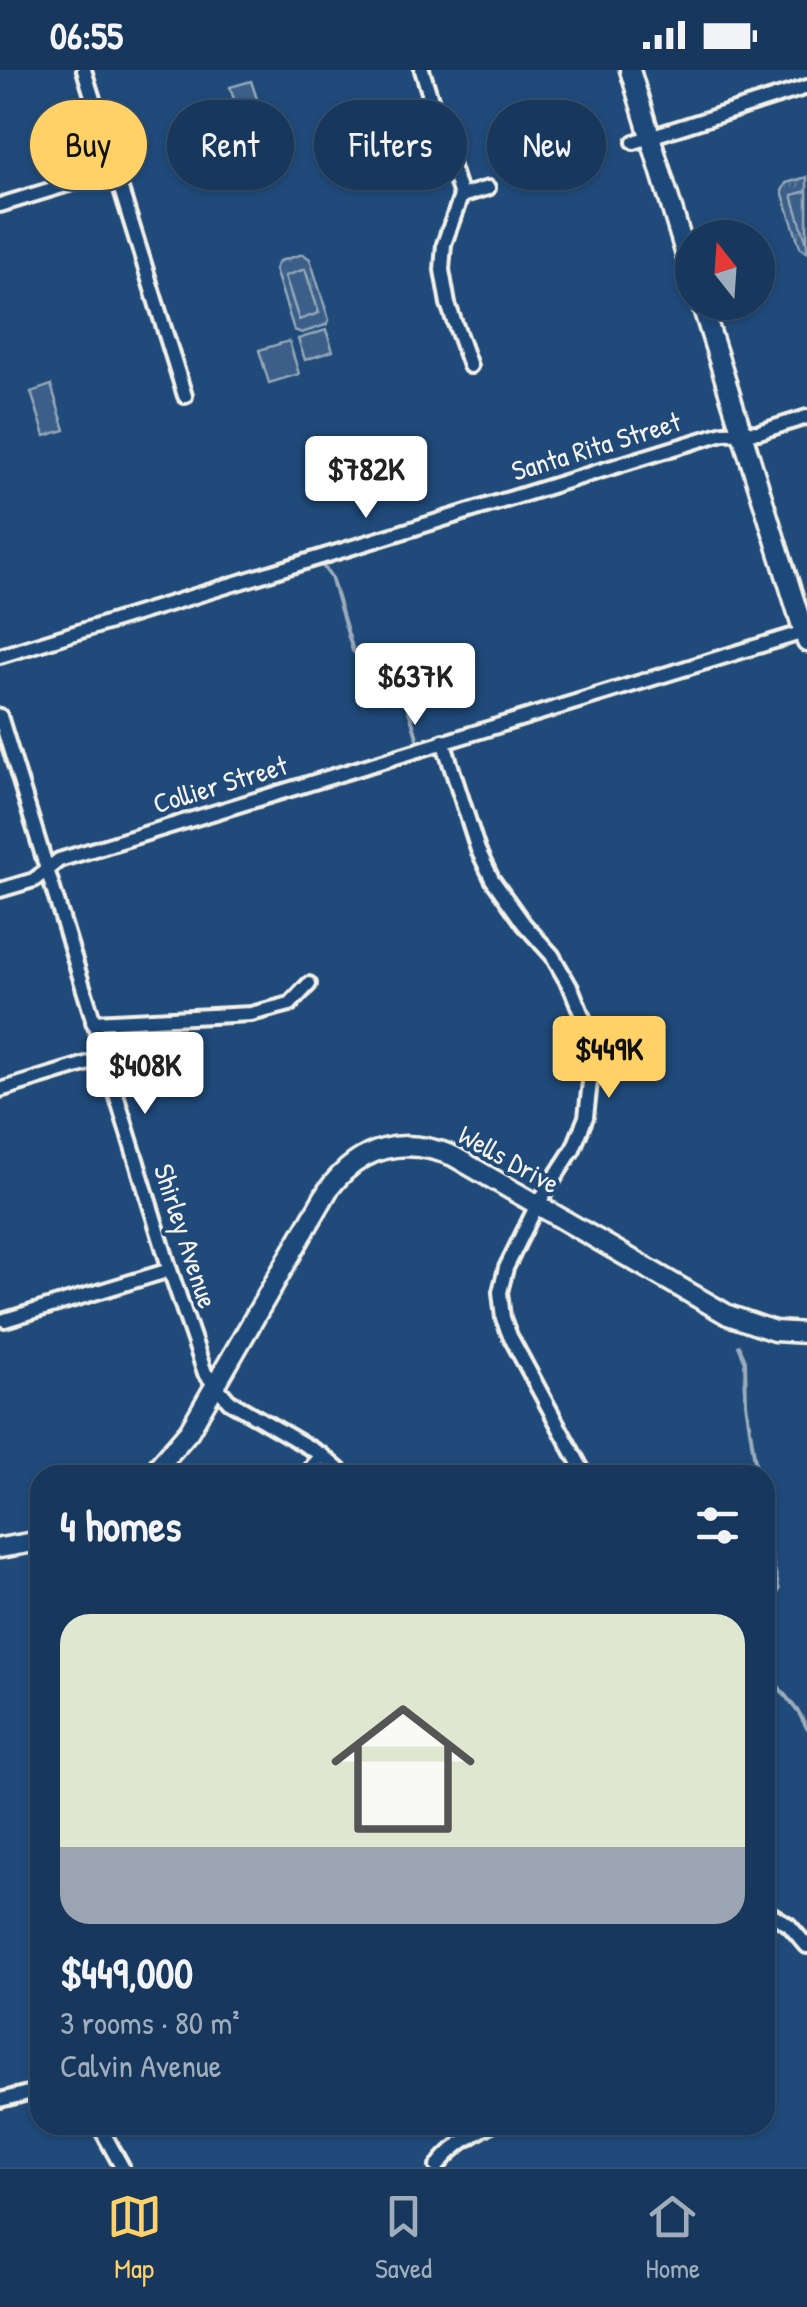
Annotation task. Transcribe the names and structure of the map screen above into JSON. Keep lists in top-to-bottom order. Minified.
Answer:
{"streets":{"main road":["Wells Drive"],"street":["Santa Rita Street","Collier Street","Shirley Avenue"]},"crossings":[["Collier Street","Shirley Avenue"],["Wells Drive","Shirley Avenue"]],"north":"top","page":{"status":"06:55","chip":["Buy","Rent","Filters","New"],"price":["$782K","$637K","$449K","$408K"],"heading":"4 homes","list":[{"name":"$449,000","note":"3 rooms · 80 m² · Calvin Avenue"}],"tabs":["Map","Saved","Home"]}}
